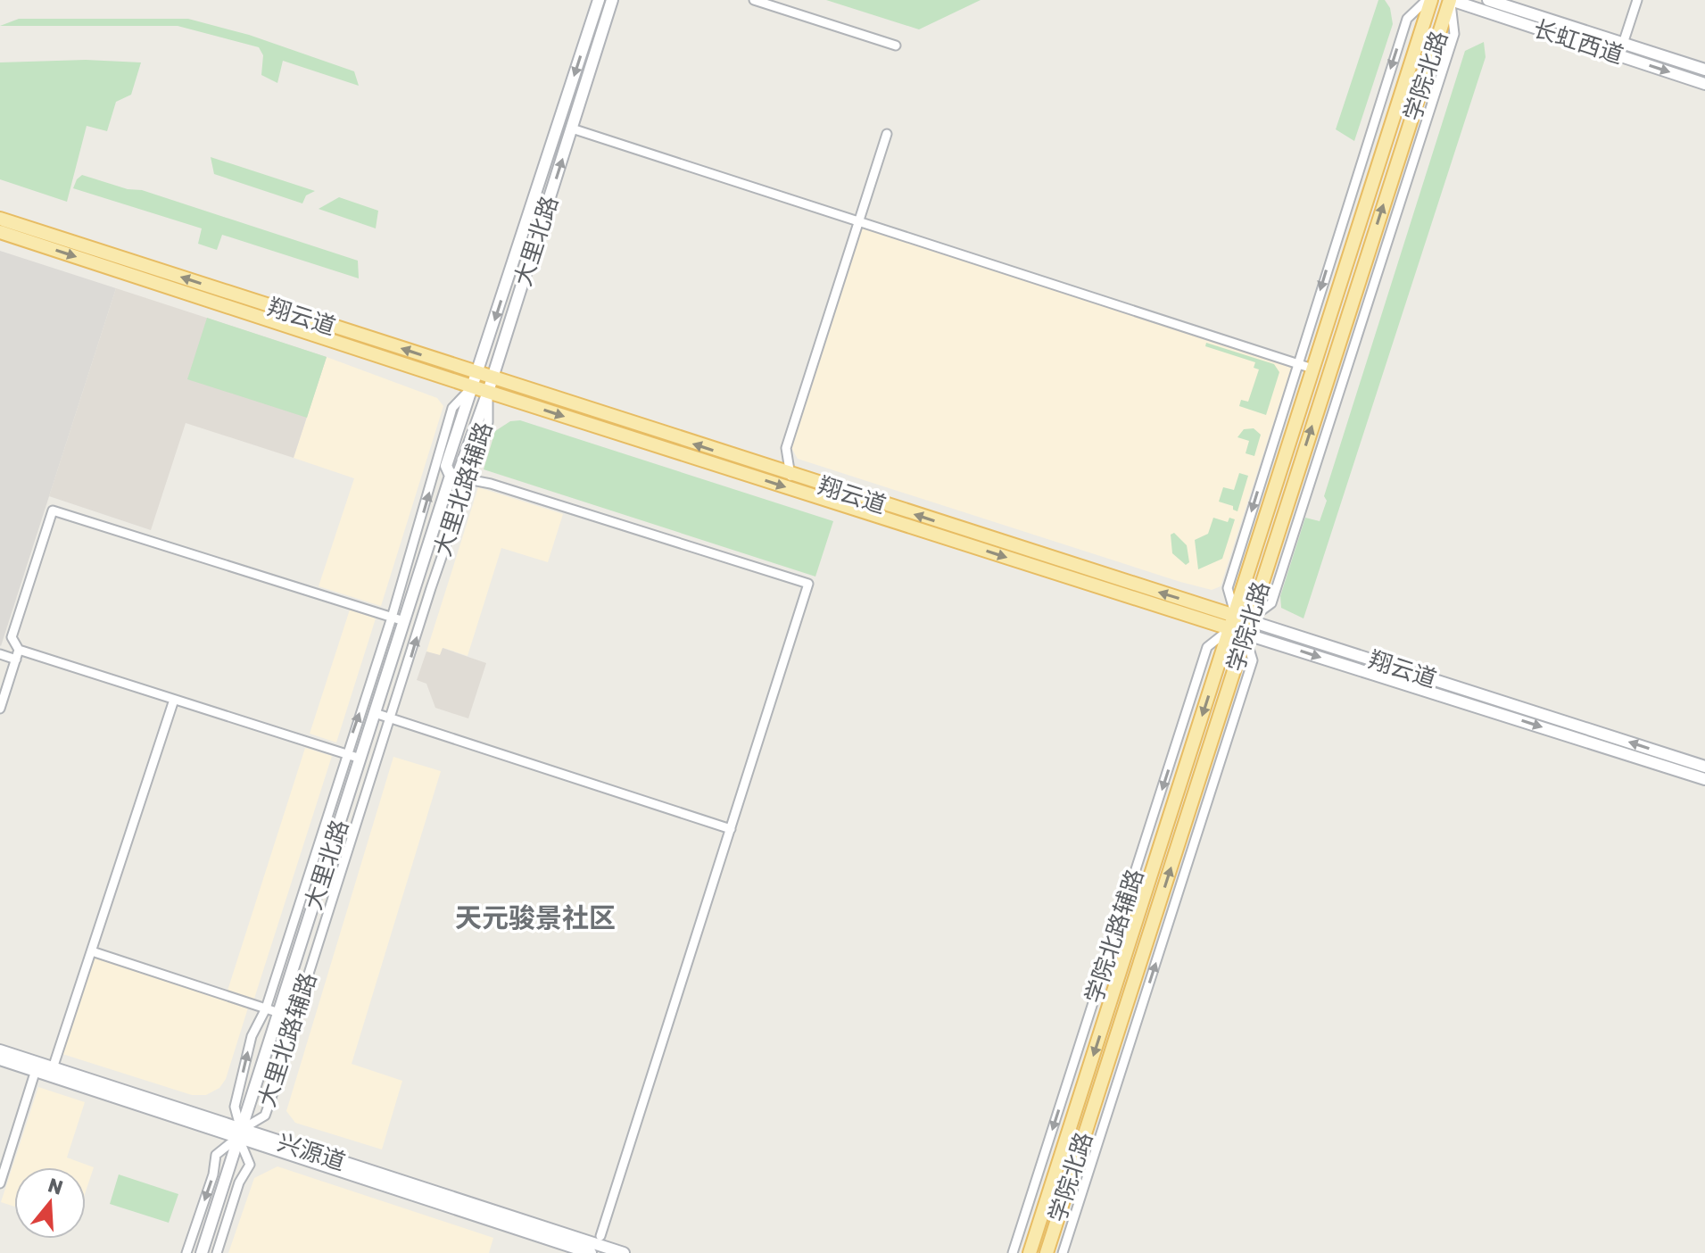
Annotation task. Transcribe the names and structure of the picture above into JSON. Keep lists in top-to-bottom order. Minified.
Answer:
{"streets":{"main road":["长虹西道","学院北路","大里北路","翔云道","兴源道"],"street":["大里北路辅路","学院北路辅路"]},"crossings":[["长虹西道","学院北路"],["学院北路","翔云道"],["学院北路","学院北路辅路"],["大里北路","翔云道"],["大里北路","大里北路辅路"],["大里北路","兴源道"],["翔云道","大里北路辅路"],["翔云道","学院北路辅路"],["大里北路辅路","兴源道"]],"districts":["天元骏景社区"],"north":"top"}
